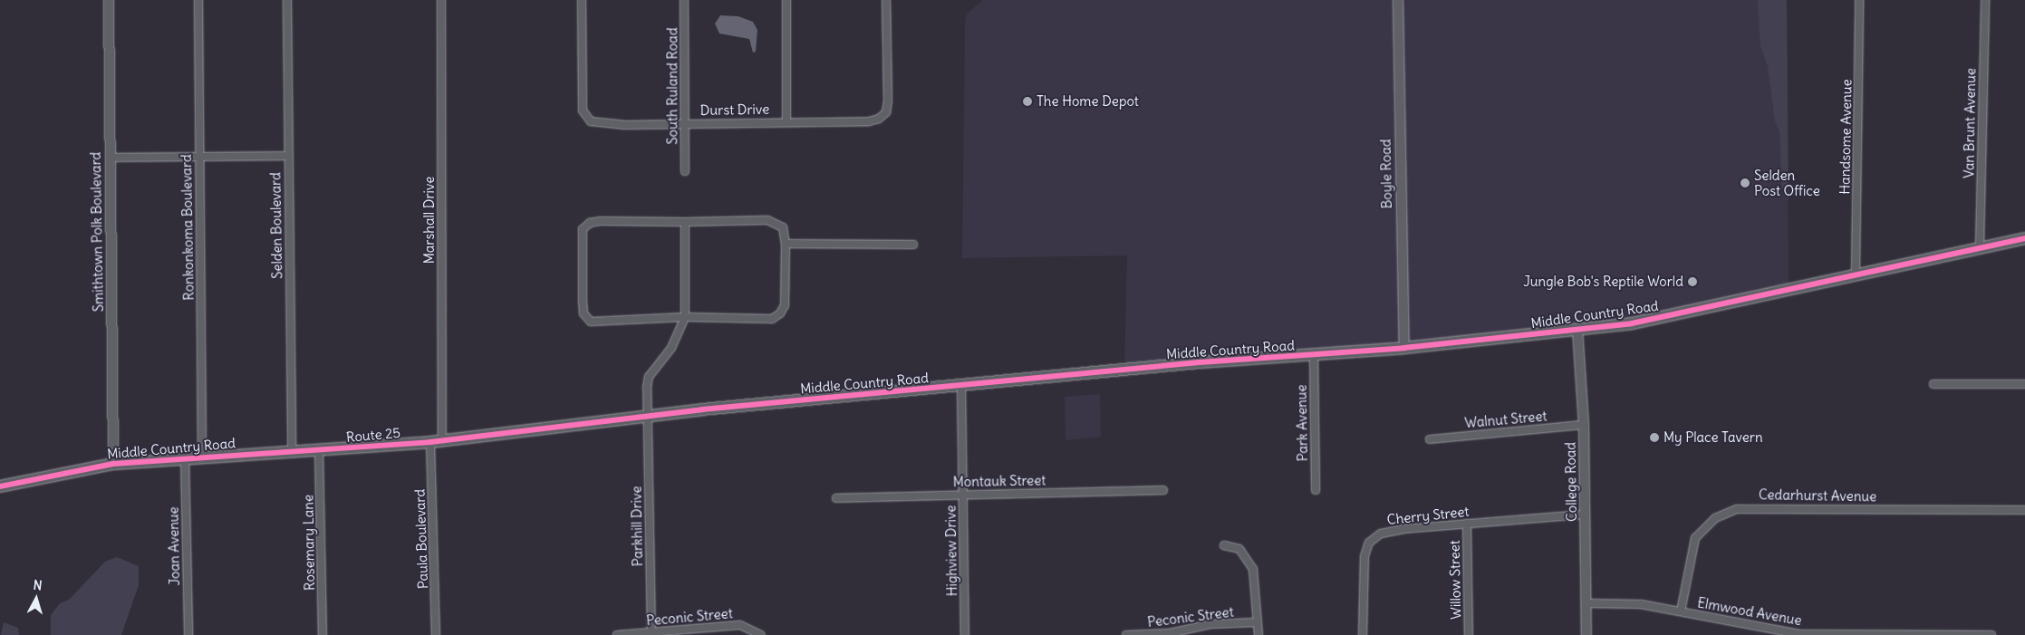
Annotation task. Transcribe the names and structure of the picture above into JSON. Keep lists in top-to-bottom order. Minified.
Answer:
{"streets":{"main road":["Middle Country Road","Route 25"],"street":["South Ruland Road","Durst Drive","Van Brunt Avenue","Handsome Avenue","Boyle Road","Marshall Drive","Selden Boulevard","Ronkonkoma Boulevard","Smithtown Polk Boulevard","Walnut Street","Park Avenue","Montauk Street","College Road","Cedarhurst Avenue","Cherry Street","Parkhill Drive","Paula Boulevard","Rosemary Lane","Joan Avenue","Highview Drive","Willow Street","Elmwood Avenue","Peconic Street"]},"crossings":[["South Ruland Road","Durst Drive"],["Van Brunt Avenue","Middle Country Road"],["Handsome Avenue","Middle Country Road"],["Boyle Road","Middle Country Road"],["Marshall Drive","Middle Country Road"],["Marshall Drive","Route 25"],["Marshall Drive","Paula Boulevard"],["Selden Boulevard","Middle Country Road"],["Ronkonkoma Boulevard","Middle Country Road"],["Smithtown Polk Boulevard","Middle Country Road"],["Middle Country Road","Park Avenue"],["Middle Country Road","Route 25"],["Middle Country Road","College Road"],["Middle Country Road","Parkhill Drive"],["Middle Country Road","Paula Boulevard"],["Middle Country Road","Rosemary Lane"],["Middle Country Road","Joan Avenue"],["Middle Country Road","Highview Drive"],["Walnut Street","College Road"],["Route 25","Paula Boulevard"],["Route 25","Rosemary Lane"],["Montauk Street","Highview Drive"],["College Road","Cherry Street"],["College Road","Elmwood Avenue"],["Cedarhurst Avenue","Elmwood Avenue"],["Cherry Street","Willow Street"],["Parkhill Drive","Peconic Street"]],"places":["The Home Depot","Selden Post Office","Jungle Bob's Reptile World","My Place Tavern"],"north":"top"}
